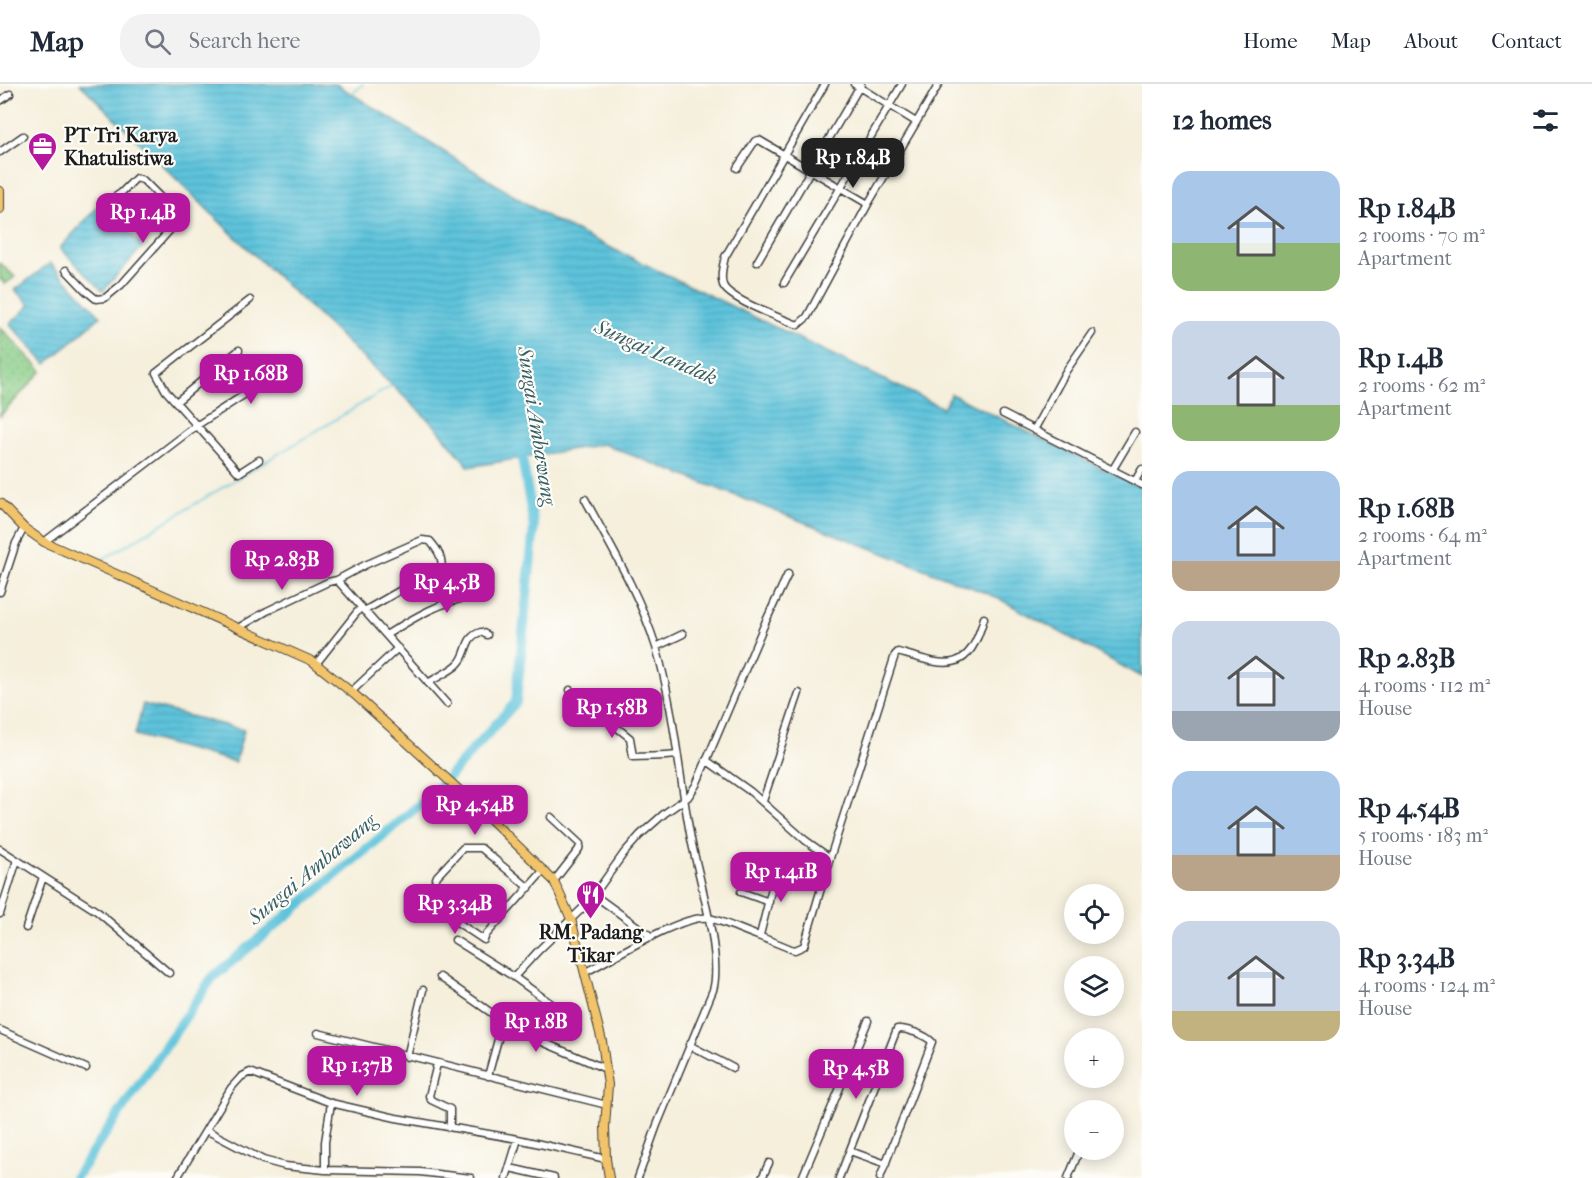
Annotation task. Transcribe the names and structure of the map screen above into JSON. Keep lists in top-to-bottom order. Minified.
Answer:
{"water":["Sungai Landak","Sungai Ambawang"],"places":{"office":["PT Tri Karya Khatulistiwa"],"restaurant":["RM. Padang Tikar"]},"page":{"header":"Map","search":"Search here","nav":["Home","Map","About","Contact"],"heading":"12 homes","price":["Rp 1.84B","Rp 1.4B","Rp 1.68B","Rp 2.83B","Rp 4.5B","Rp 1.58B","Rp 4.54B","Rp 1.41B","Rp 3.34B","Rp 1.8B","Rp 1.37B","Rp 4.5B"],"list":[{"name":"Rp 1.84B","note":"2 rooms · 70 m² · Apartment"},{"name":"Rp 1.4B","note":"2 rooms · 62 m² · Apartment"},{"name":"Rp 1.68B","note":"2 rooms · 64 m² · Apartment"},{"name":"Rp 2.83B","note":"4 rooms · 112 m² · House"},{"name":"Rp 4.54B","note":"5 rooms · 183 m² · House"},{"name":"Rp 3.34B","note":"4 rooms · 124 m² · House"}],"map_buttons":["+","−"]}}
